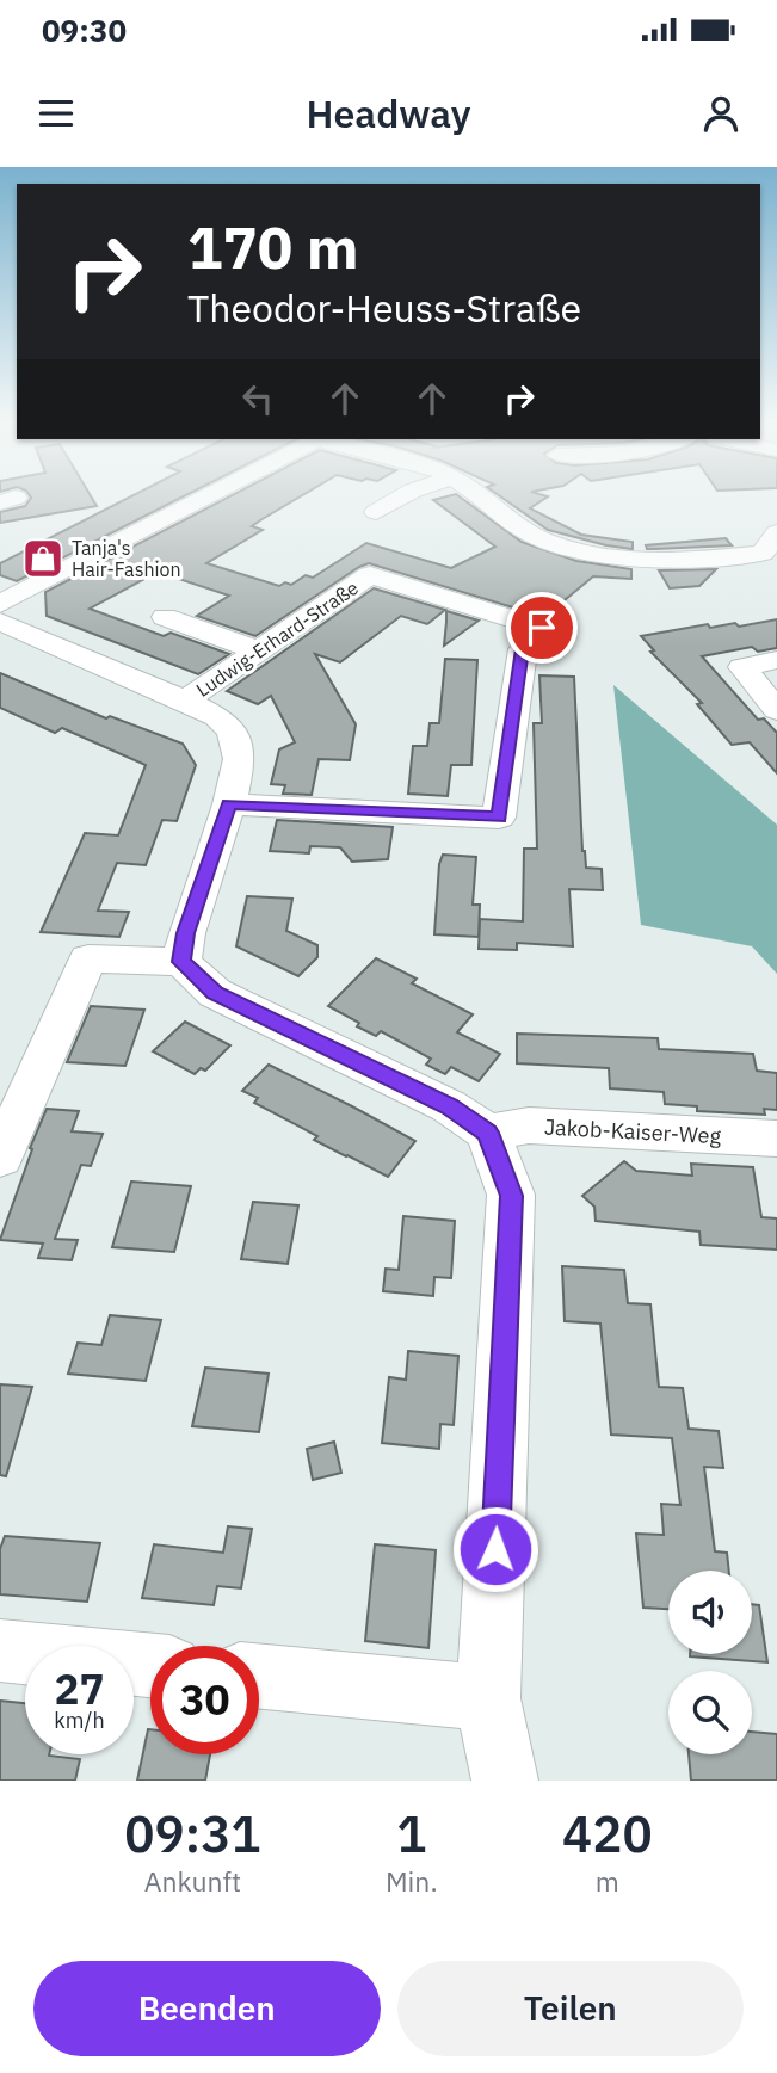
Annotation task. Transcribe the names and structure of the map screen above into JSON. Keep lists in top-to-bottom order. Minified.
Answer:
{"streets":{"street":["Ludwig-Erhard-Straße","Jakob-Kaiser-Weg"]},"places":{"shop":["Tanja's Hair-Fashion"]},"page":{"status":"09:30","header":"Headway","turn":["170 m","Theodor-Heuss-Straße"],"speed":"27 km/h","limit":"30","eta":["09:31","Ankunft","1","Min.","420","m"],"buttons":["Beenden","Teilen"]}}
